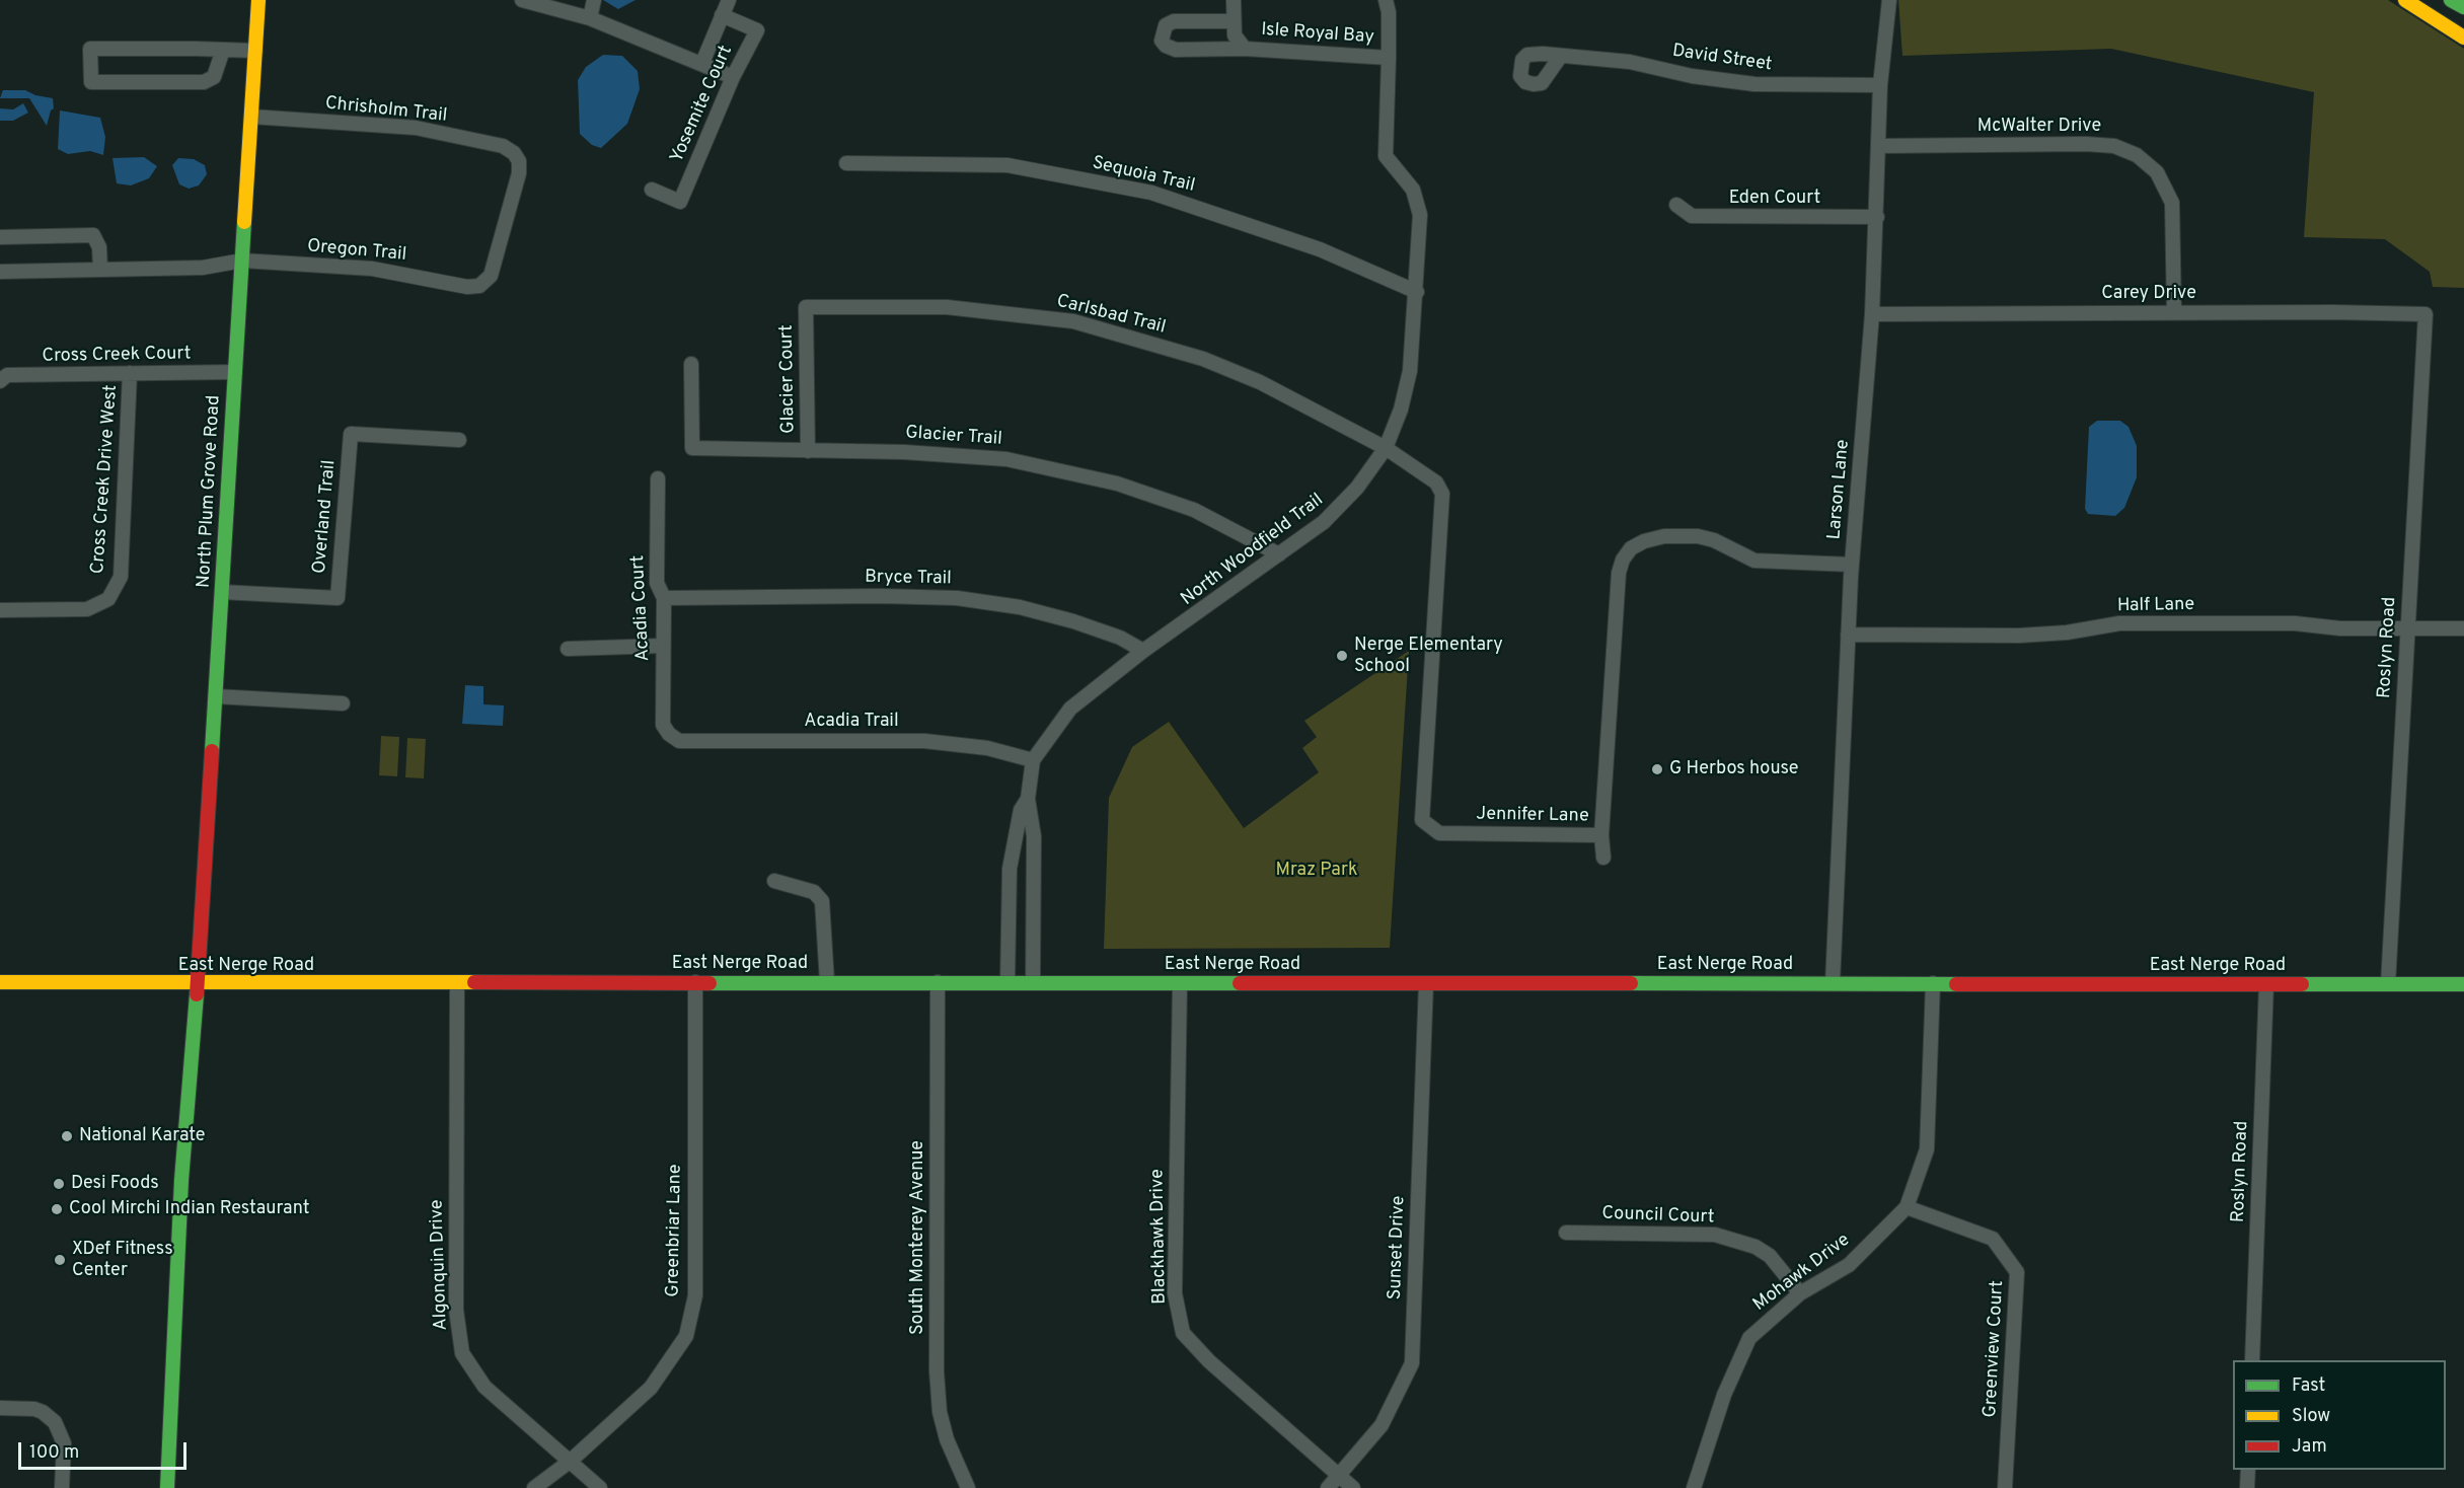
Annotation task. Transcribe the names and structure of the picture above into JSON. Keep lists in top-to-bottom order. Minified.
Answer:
{"streets":{"main road":["North Plum Grove Road","East Nerge Road"],"street":["Isle Royal Bay","David Street","Yosemite Court","Chrisholm Trail","McWalter Drive","Sequoia Trail","Eden Court","Oregon Trail","Carey Drive","Carlsbad Trail","Cross Creek Court","Glacier Court","Glacier Trail","Cross Creek Drive West","Larson Lane","Overland Trail","North Woodfield Trail","Bryce Trail","Half Lane","Acadia Court","Roslyn Road","Acadia Trail","Jennifer Lane","Council Court","Greenbriar Lane","Blackhawk Drive","South Monterey Avenue","Sunset Drive","Algonquin Drive","Mohawk Drive","Greenview Court"]},"crossings":[["Isle Royal Bay","North Woodfield Trail"],["David Street","Larson Lane"],["Chrisholm Trail","Oregon Trail"],["Chrisholm Trail","North Plum Grove Road"],["McWalter Drive","Carey Drive"],["McWalter Drive","Larson Lane"],["Sequoia Trail","North Woodfield Trail"],["Eden Court","Larson Lane"],["Oregon Trail","North Plum Grove Road"],["Carey Drive","Larson Lane"],["Carey Drive","Roslyn Road"],["Carlsbad Trail","Glacier Court"],["Carlsbad Trail","North Woodfield Trail"],["Carlsbad Trail","Jennifer Lane"],["Cross Creek Court","Cross Creek Drive West"],["Cross Creek Court","North Plum Grove Road"],["Glacier Court","Glacier Trail"],["Glacier Trail","North Woodfield Trail"],["Larson Lane","Half Lane"],["Larson Lane","Jennifer Lane"],["Larson Lane","East Nerge Road"],["North Plum Grove Road","Overland Trail"],["North Plum Grove Road","East Nerge Road"],["North Woodfield Trail","Bryce Trail"],["North Woodfield Trail","Acadia Trail"],["North Woodfield Trail","Jennifer Lane"],["North Woodfield Trail","East Nerge Road"],["Bryce Trail","Acadia Court"],["Half Lane","Roslyn Road"],["Acadia Court","Acadia Trail"],["Roslyn Road","East Nerge Road"],["East Nerge Road","Greenbriar Lane"],["East Nerge Road","Blackhawk Drive"],["East Nerge Road","South Monterey Avenue"],["East Nerge Road","Sunset Drive"],["East Nerge Road","Algonquin Drive"],["East Nerge Road","Mohawk Drive"],["Council Court","Mohawk Drive"],["Greenbriar Lane","Algonquin Drive"],["Blackhawk Drive","Sunset Drive"],["Mohawk Drive","Greenview Court"]],"parks":["Mraz Park"],"places":["Nerge Elementary School","G Herbos house","National Karate","Desi Foods","Cool Mirchi Indian Restaurant","XDef Fitness Center"],"legend":["Fast","Slow","Jam"],"scale_bar":"100 m"}
